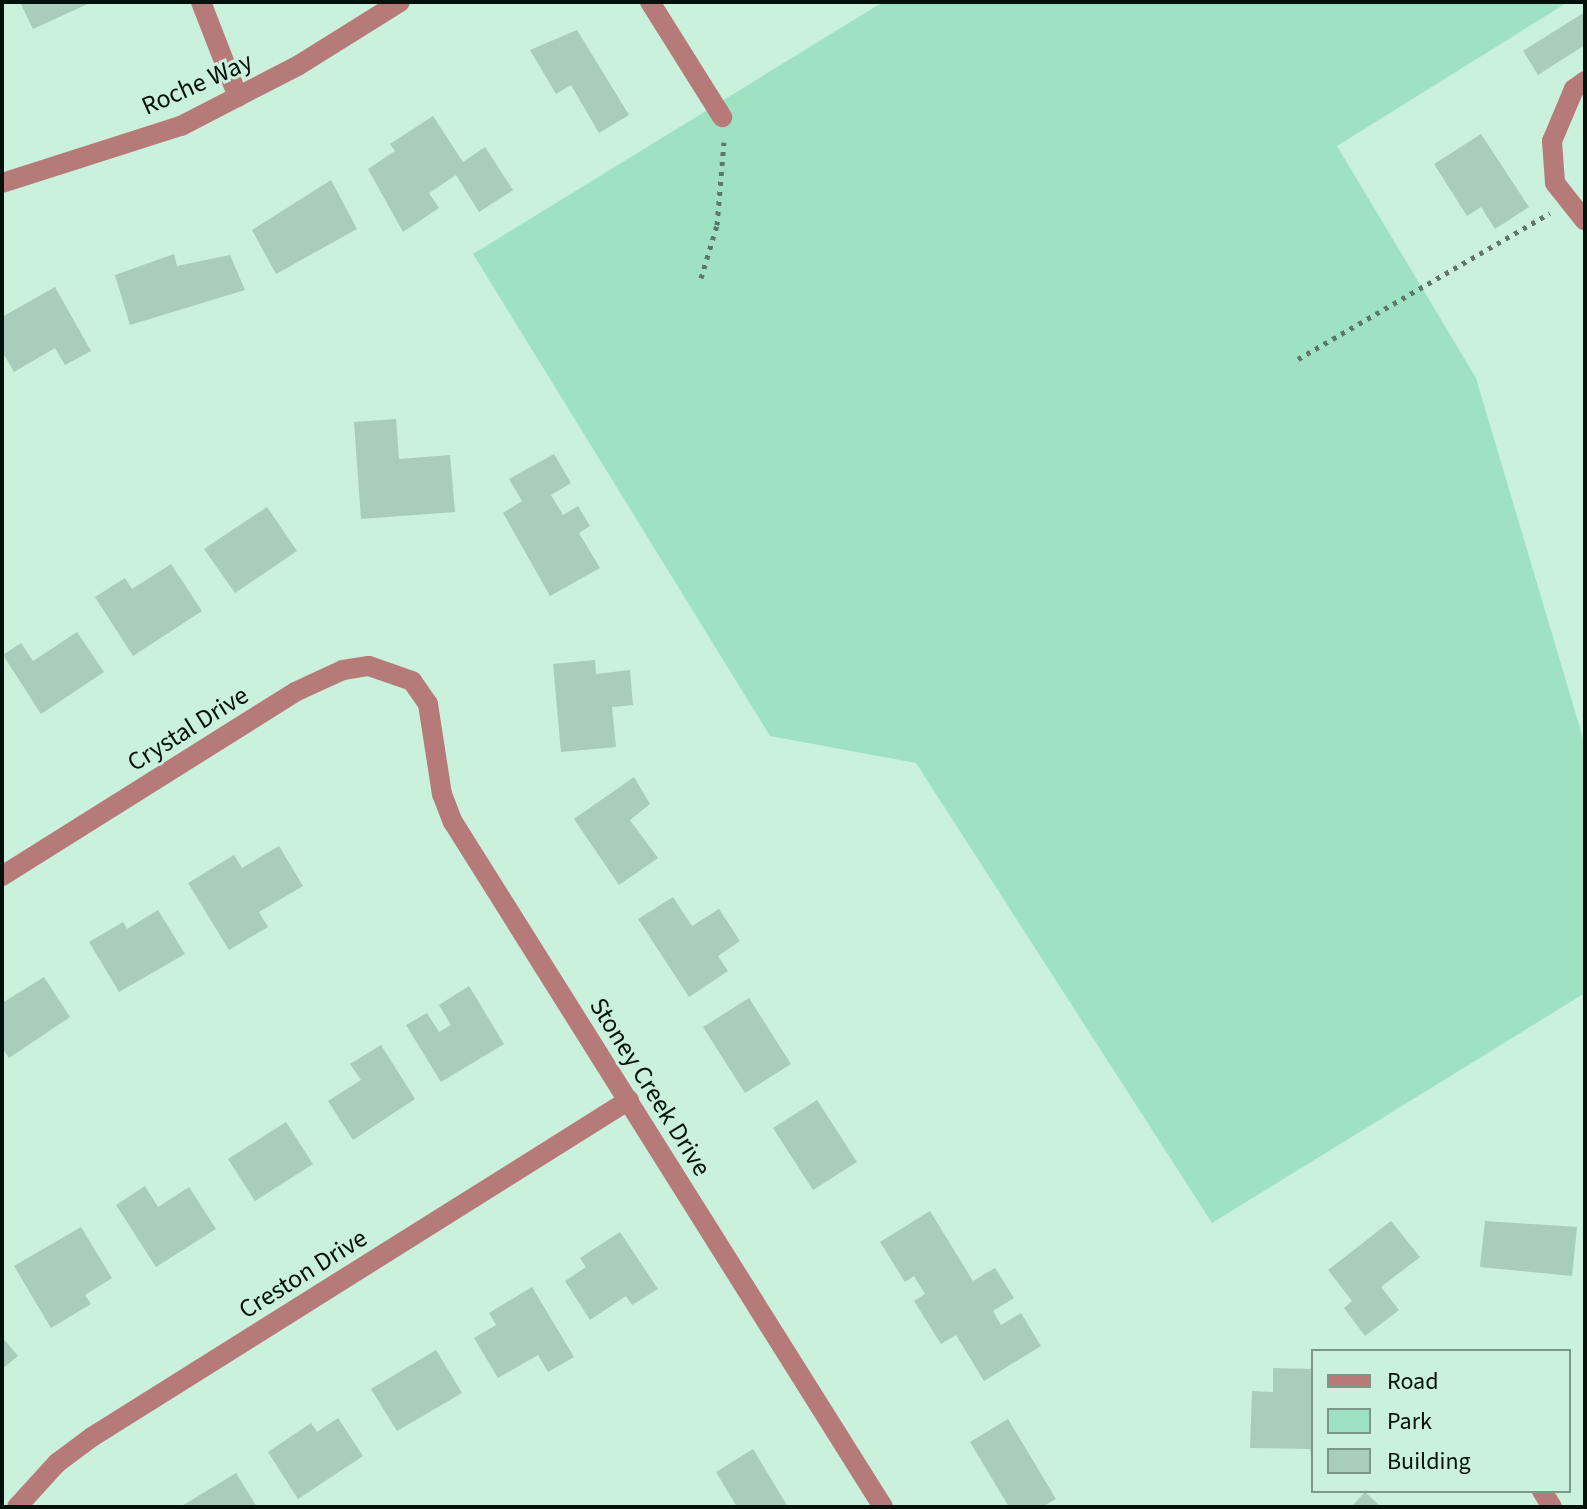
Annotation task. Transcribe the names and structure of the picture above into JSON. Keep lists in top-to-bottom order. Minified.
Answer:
{"streets":{"street":["Roche Way","Crystal Drive","Stoney Creek Drive","Creston Drive"]},"crossings":[["Crystal Drive","Stoney Creek Drive"],["Stoney Creek Drive","Creston Drive"]],"legend":["Road","Park","Building"]}
